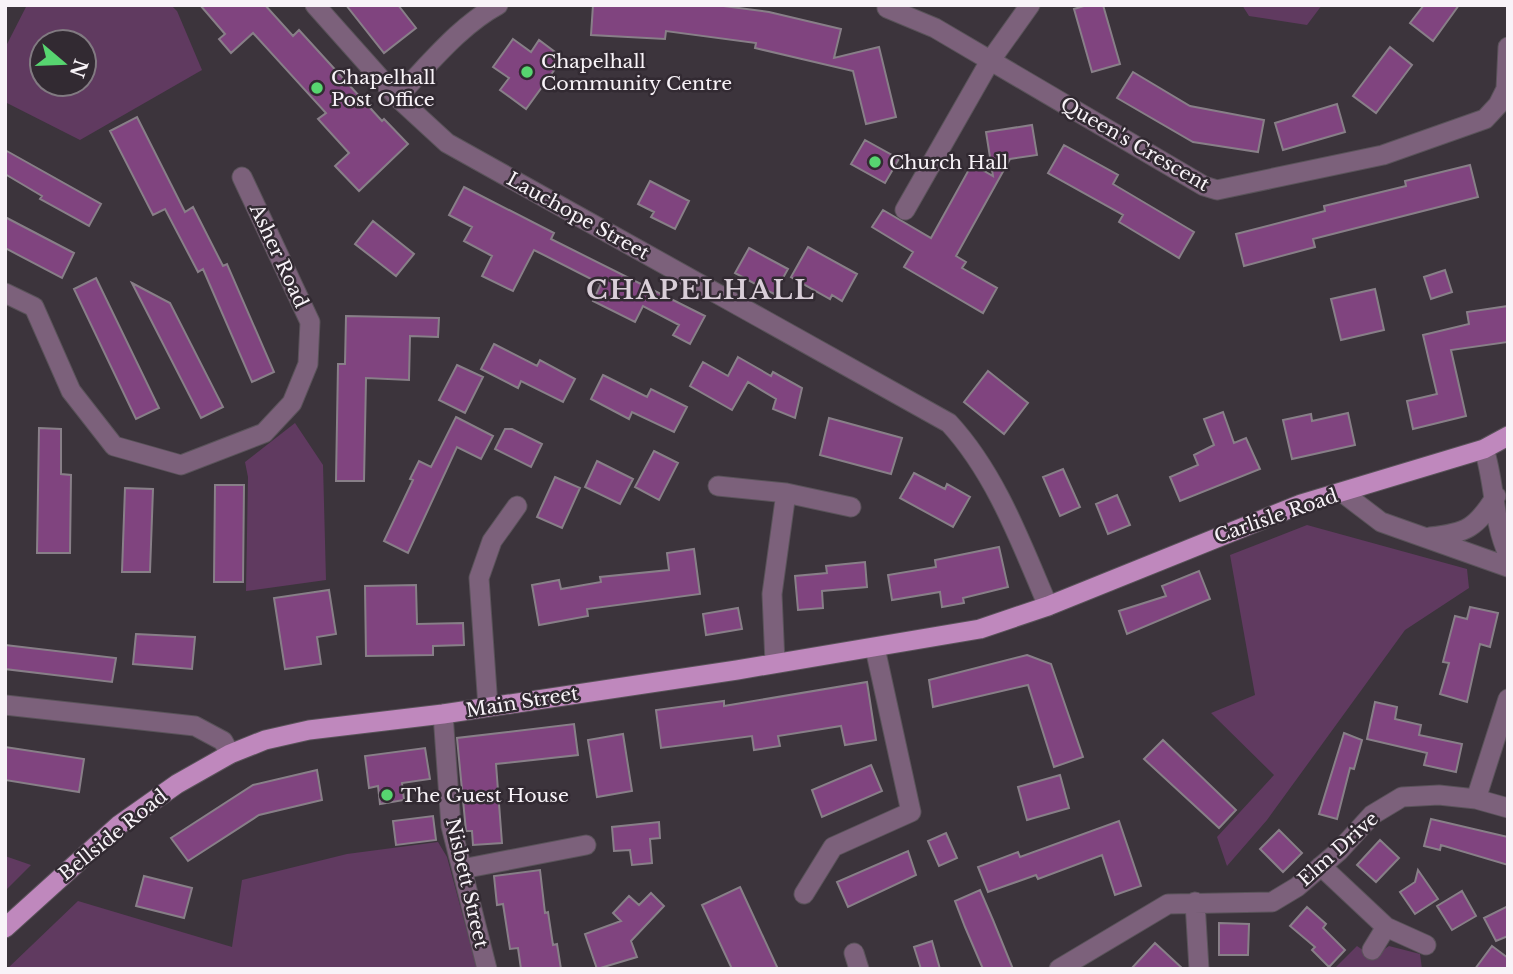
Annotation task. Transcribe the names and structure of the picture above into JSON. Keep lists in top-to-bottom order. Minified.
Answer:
{"streets":{"main road":["Carlisle Road","Main Street","Bellside Road"],"street":["Queen's Crescent","Lauchope Street","Asher Road","Elm Drive","Nisbett Street"]},"crossings":[["Lauchope Street","Carlisle Road"],["Lauchope Street","Main Street"],["Carlisle Road","Main Street"],["Main Street","Bellside Road"],["Main Street","Nisbett Street"]],"districts":["CHAPELHALL"],"places":["Chapelhall Community Centre","Chapelhall Post Office","Church Hall","The Guest House"],"north":"right"}
